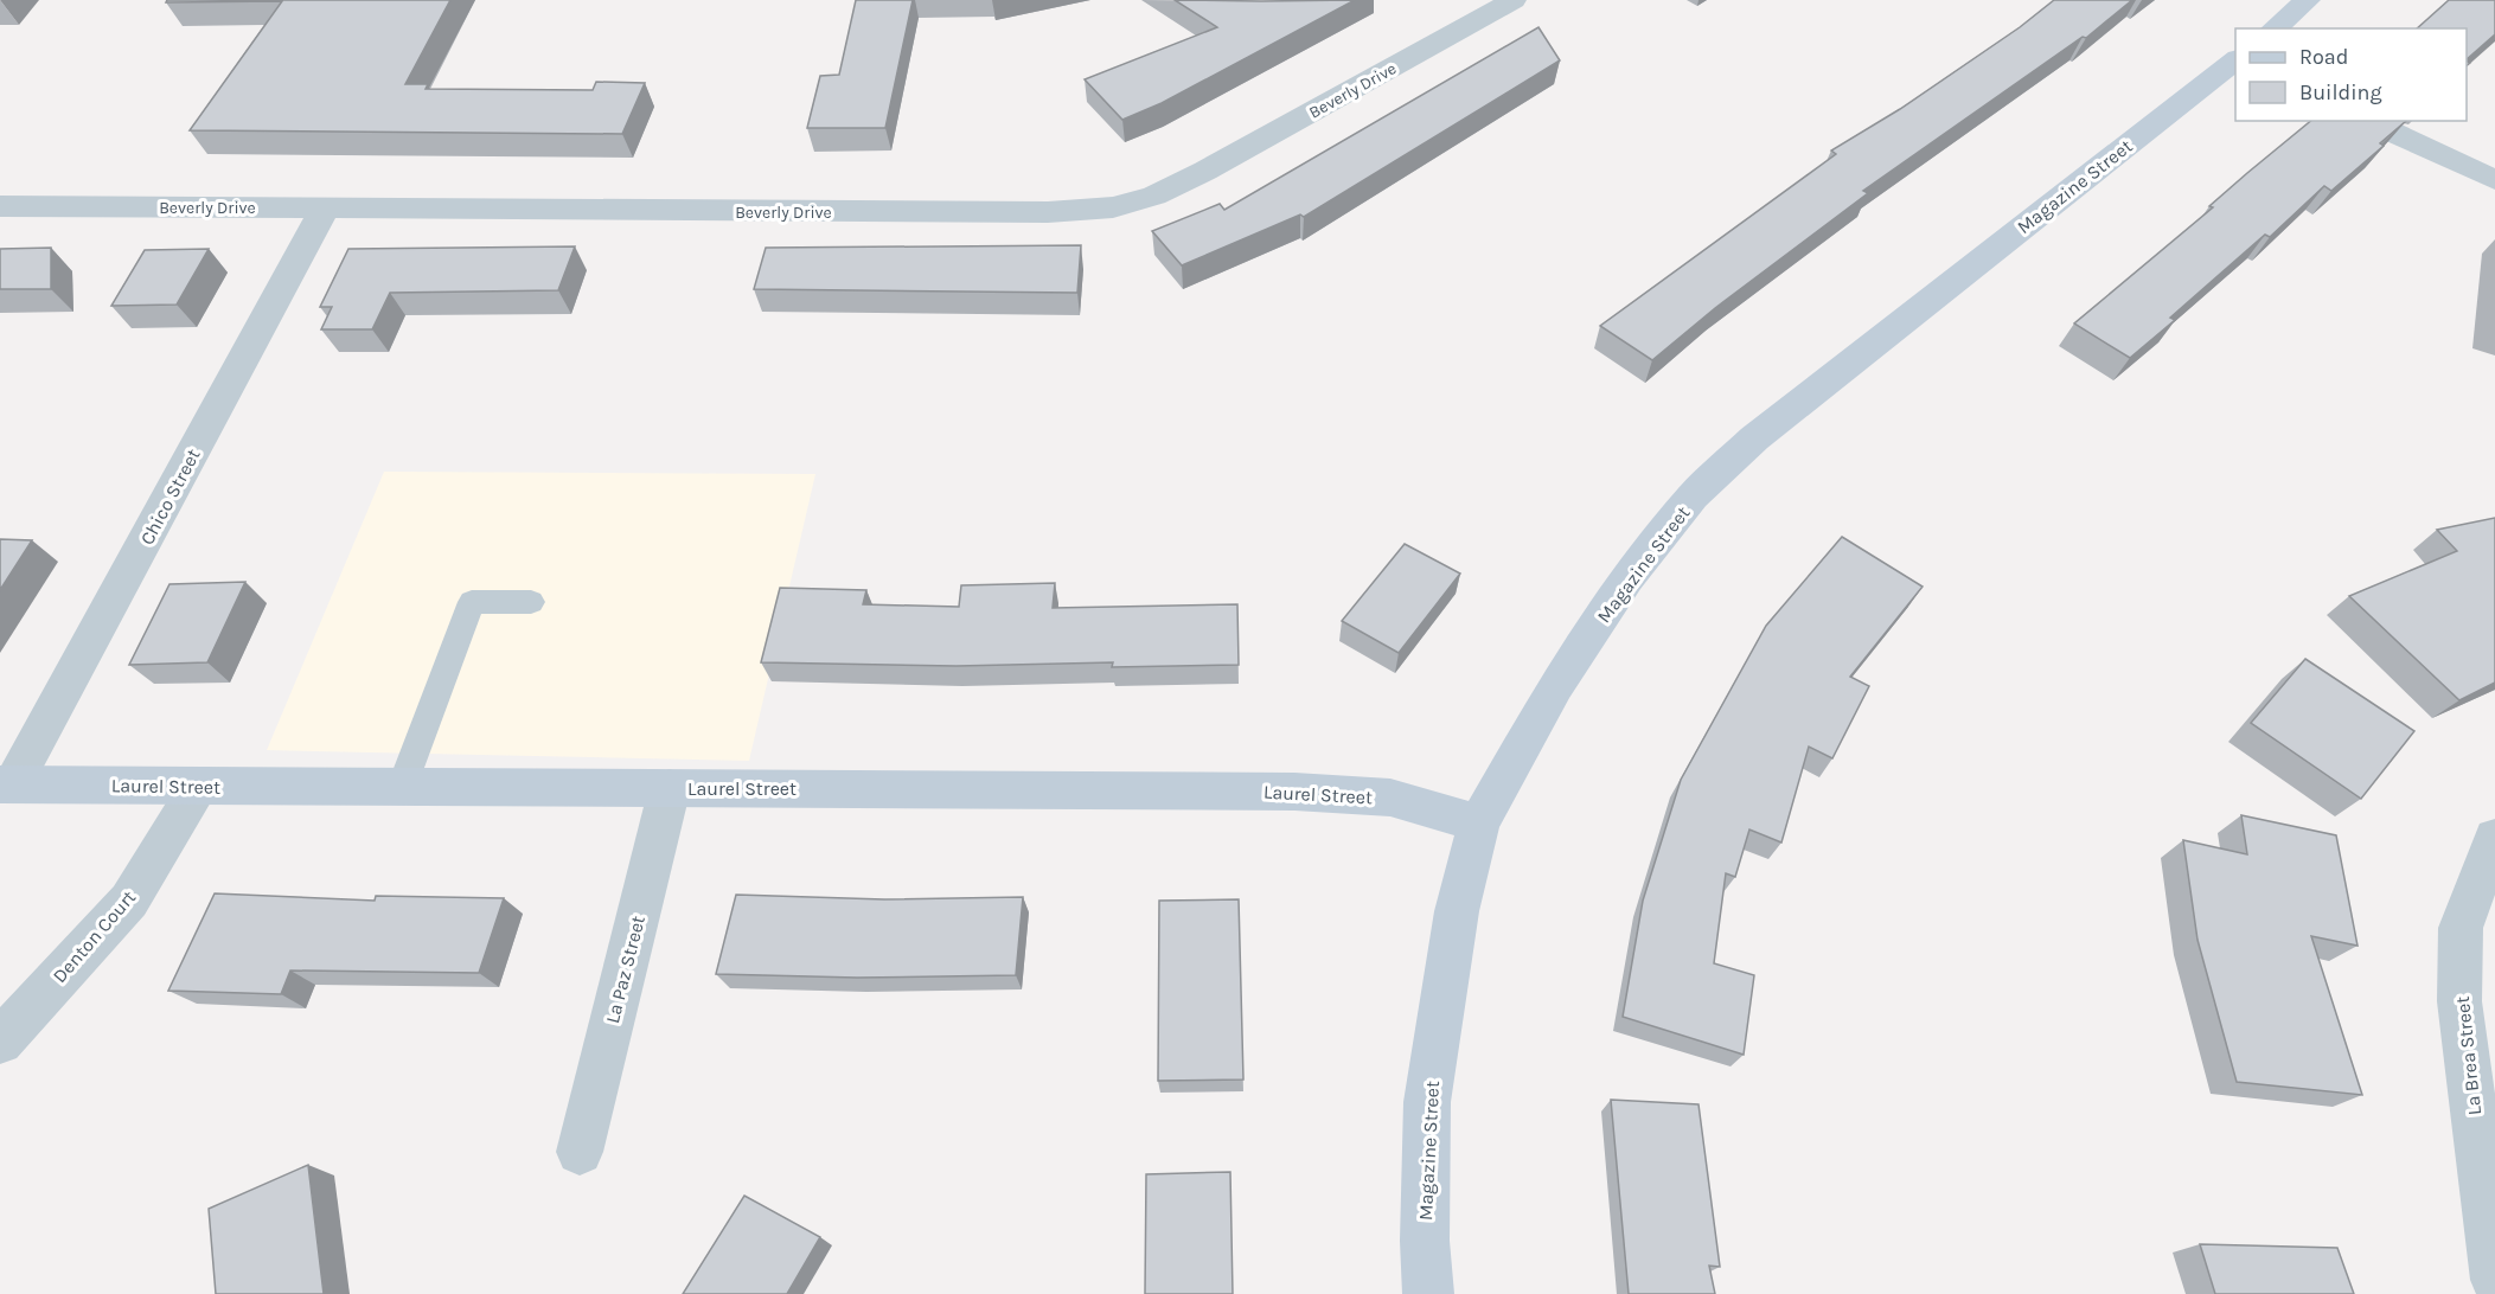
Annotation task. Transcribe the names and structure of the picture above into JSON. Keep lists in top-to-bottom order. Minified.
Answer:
{"streets":{"street":["Beverly Drive","Magazine Street","Chico Street","Laurel Street","Denton Court","La Paz Street","La Brea Street"]},"crossings":[["Beverly Drive","Chico Street"],["Magazine Street","Laurel Street"],["Chico Street","Laurel Street"],["Laurel Street","Denton Court"],["Laurel Street","La Paz Street"]],"legend":["Road","Building"]}
